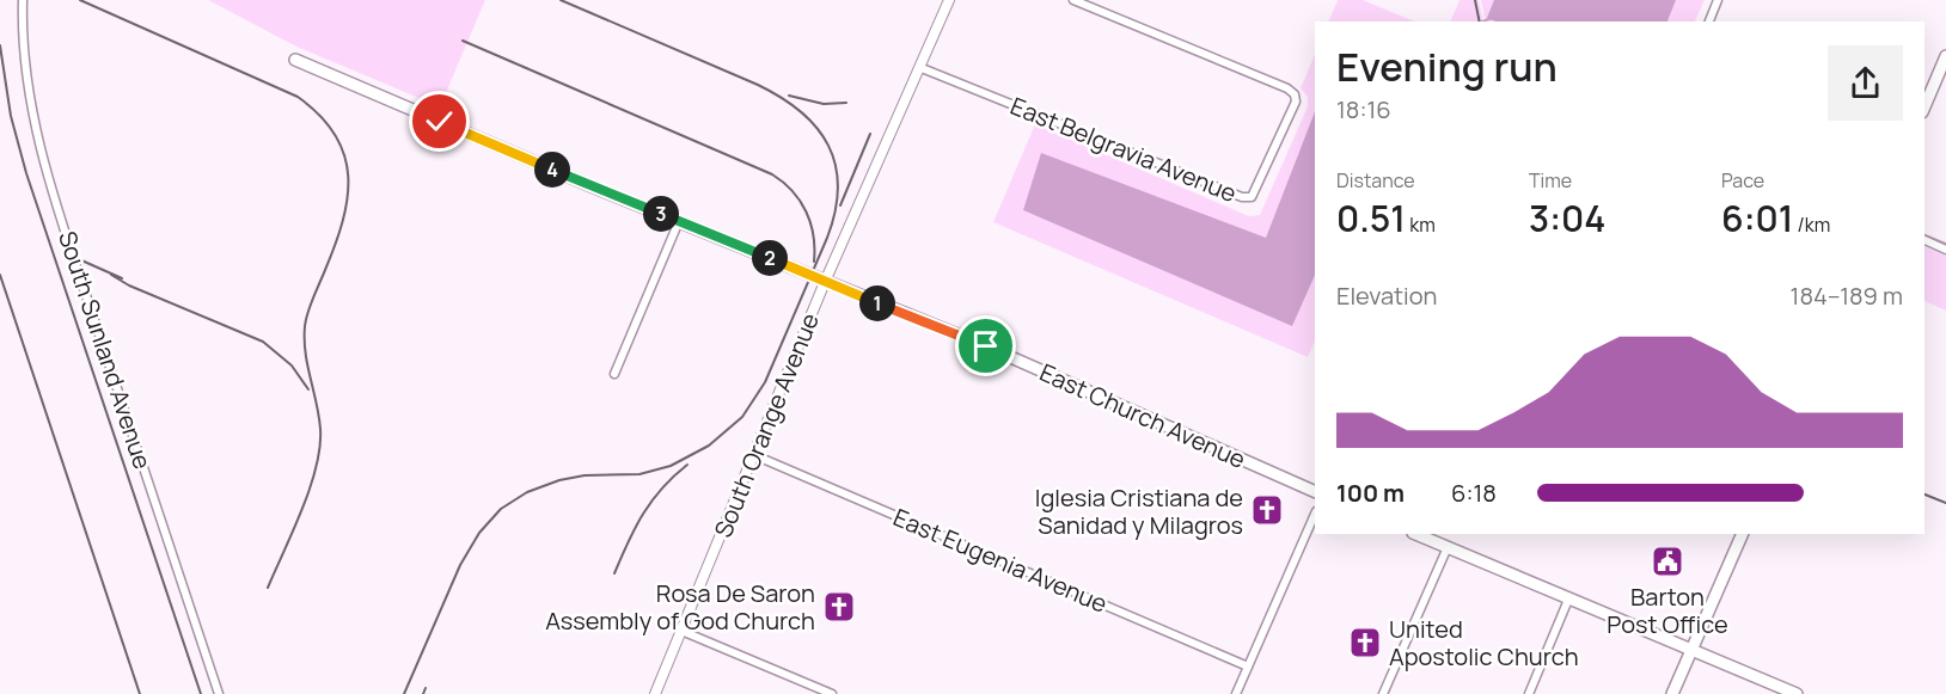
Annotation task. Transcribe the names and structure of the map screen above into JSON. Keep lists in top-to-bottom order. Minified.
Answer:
{"streets":{"main road":["East Church Avenue"],"street":["East Belgravia Avenue","South Sunland Avenue","South Orange Avenue","East Eugenia Avenue"]},"crossings":[["East Belgravia Avenue","South Orange Avenue"],["East Church Avenue","South Orange Avenue"],["South Orange Avenue","East Eugenia Avenue"]],"places":{"church":["Iglesia Cristiana de Sanidad y Milagros","Rosa De Saron Assembly of God Church","United Apostolic Church"],"public building":["Barton Post Office"]},"page":{"heading":["Evening run","18:16"],"stats":[["Distance","0.51 km"],["Time","3:04"],["Pace","6:01 /km"]],"pins":["4","3","2","1"],"chart":["Elevation","184–189 m"],"list":[{"name":"100 m","note":"6:18"}]}}
